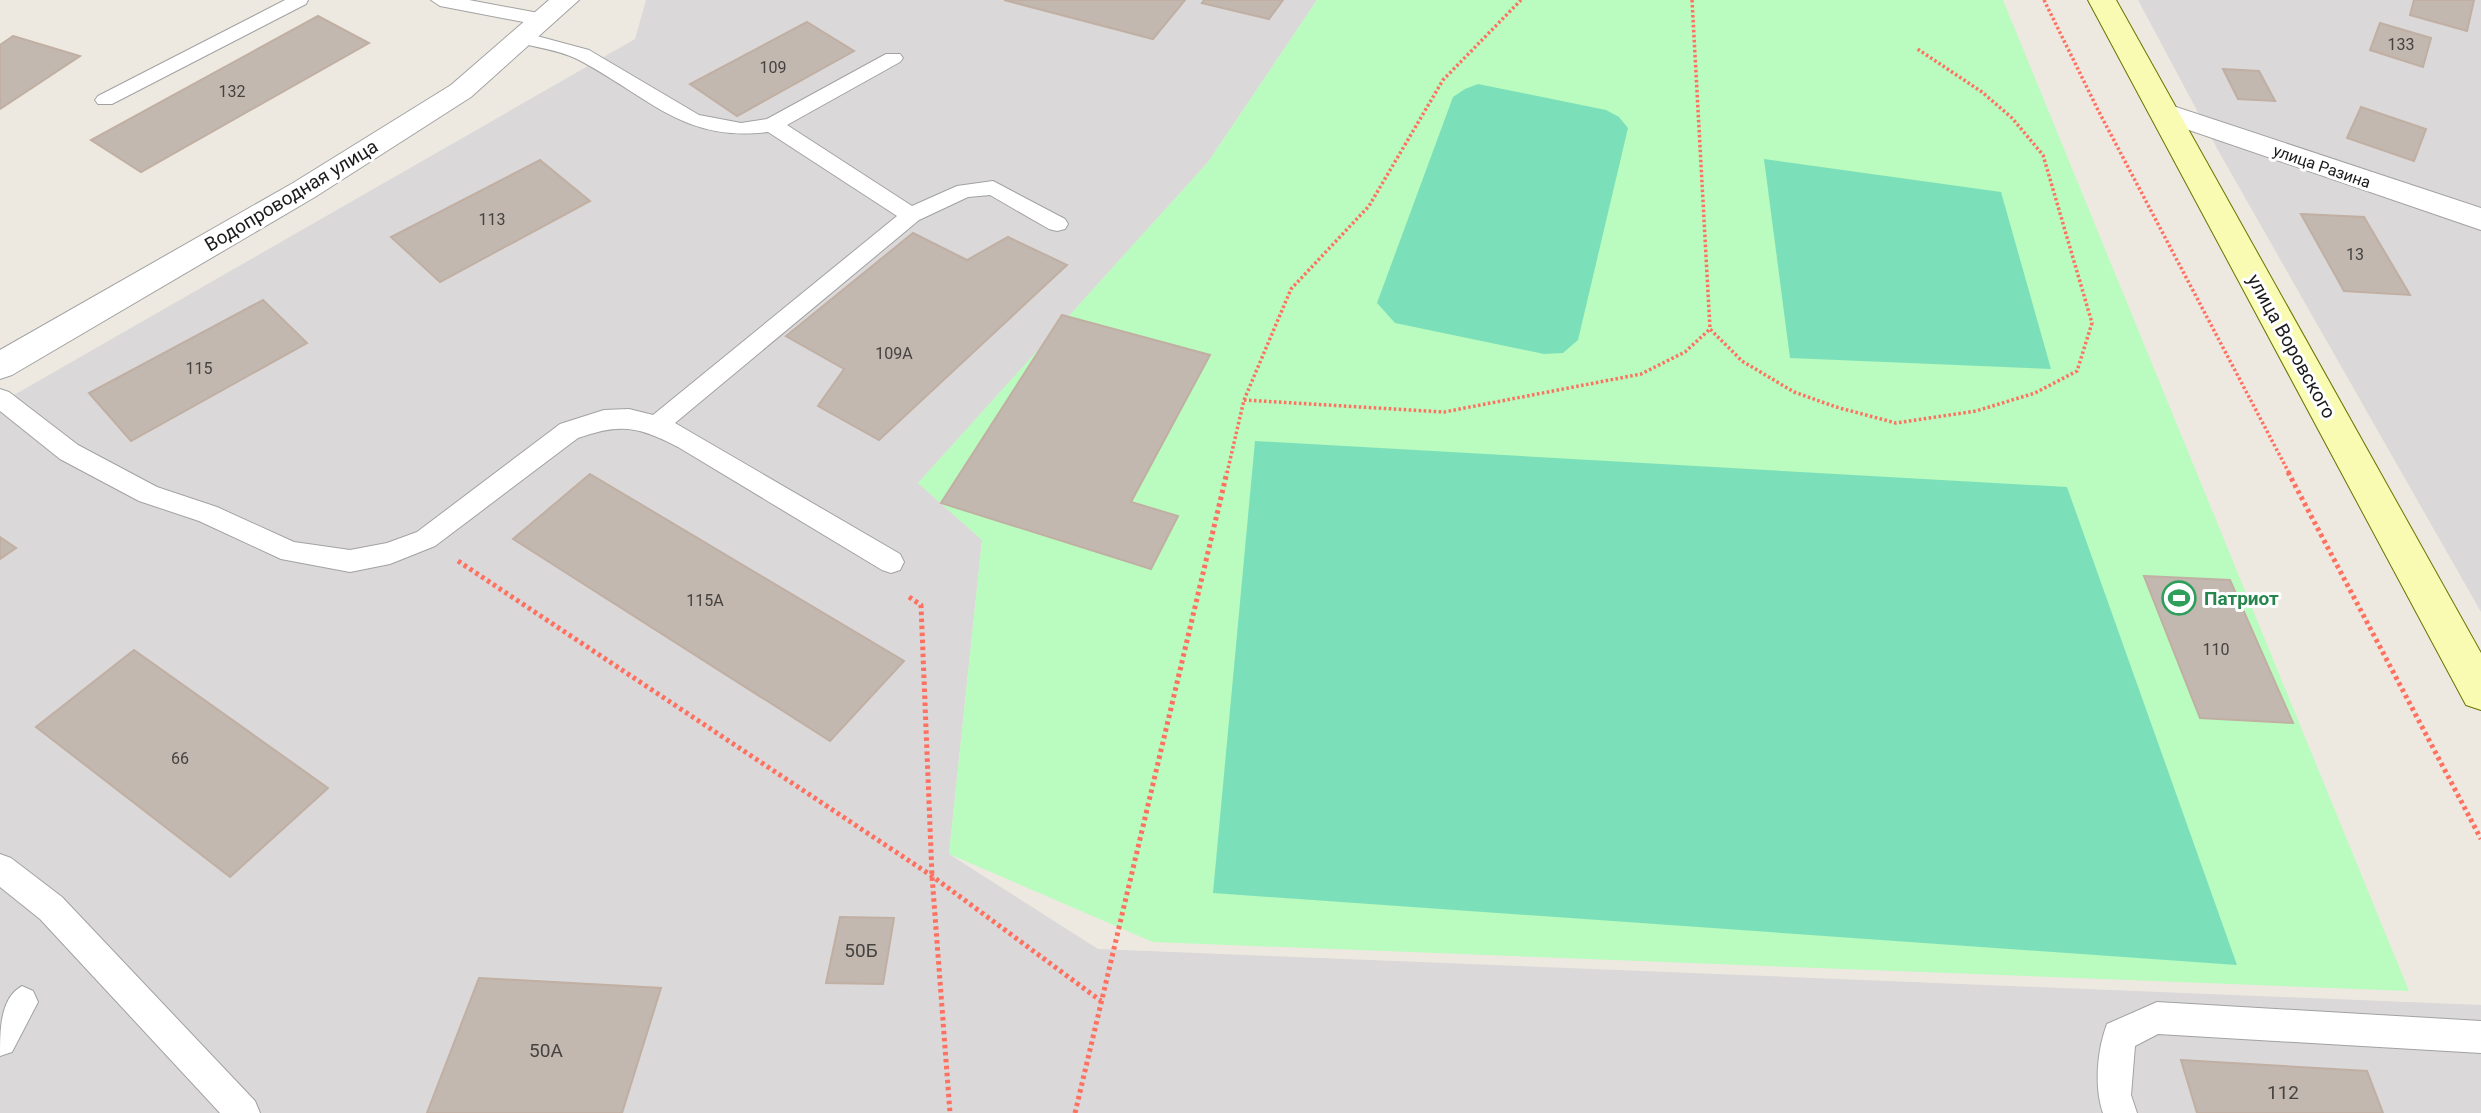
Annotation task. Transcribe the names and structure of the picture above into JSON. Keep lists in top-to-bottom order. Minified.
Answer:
{"streets":{"main road":["улица Воровского"],"street":["улица Разина","Водопроводная улица"]},"crossings":[["улица Разина","улица Воровского"]],"places":{"sports":["Патриот"]},"house_numbers":["133","109","132","113","13","109А","115","115А","110","66","50Б","50А","112"]}
